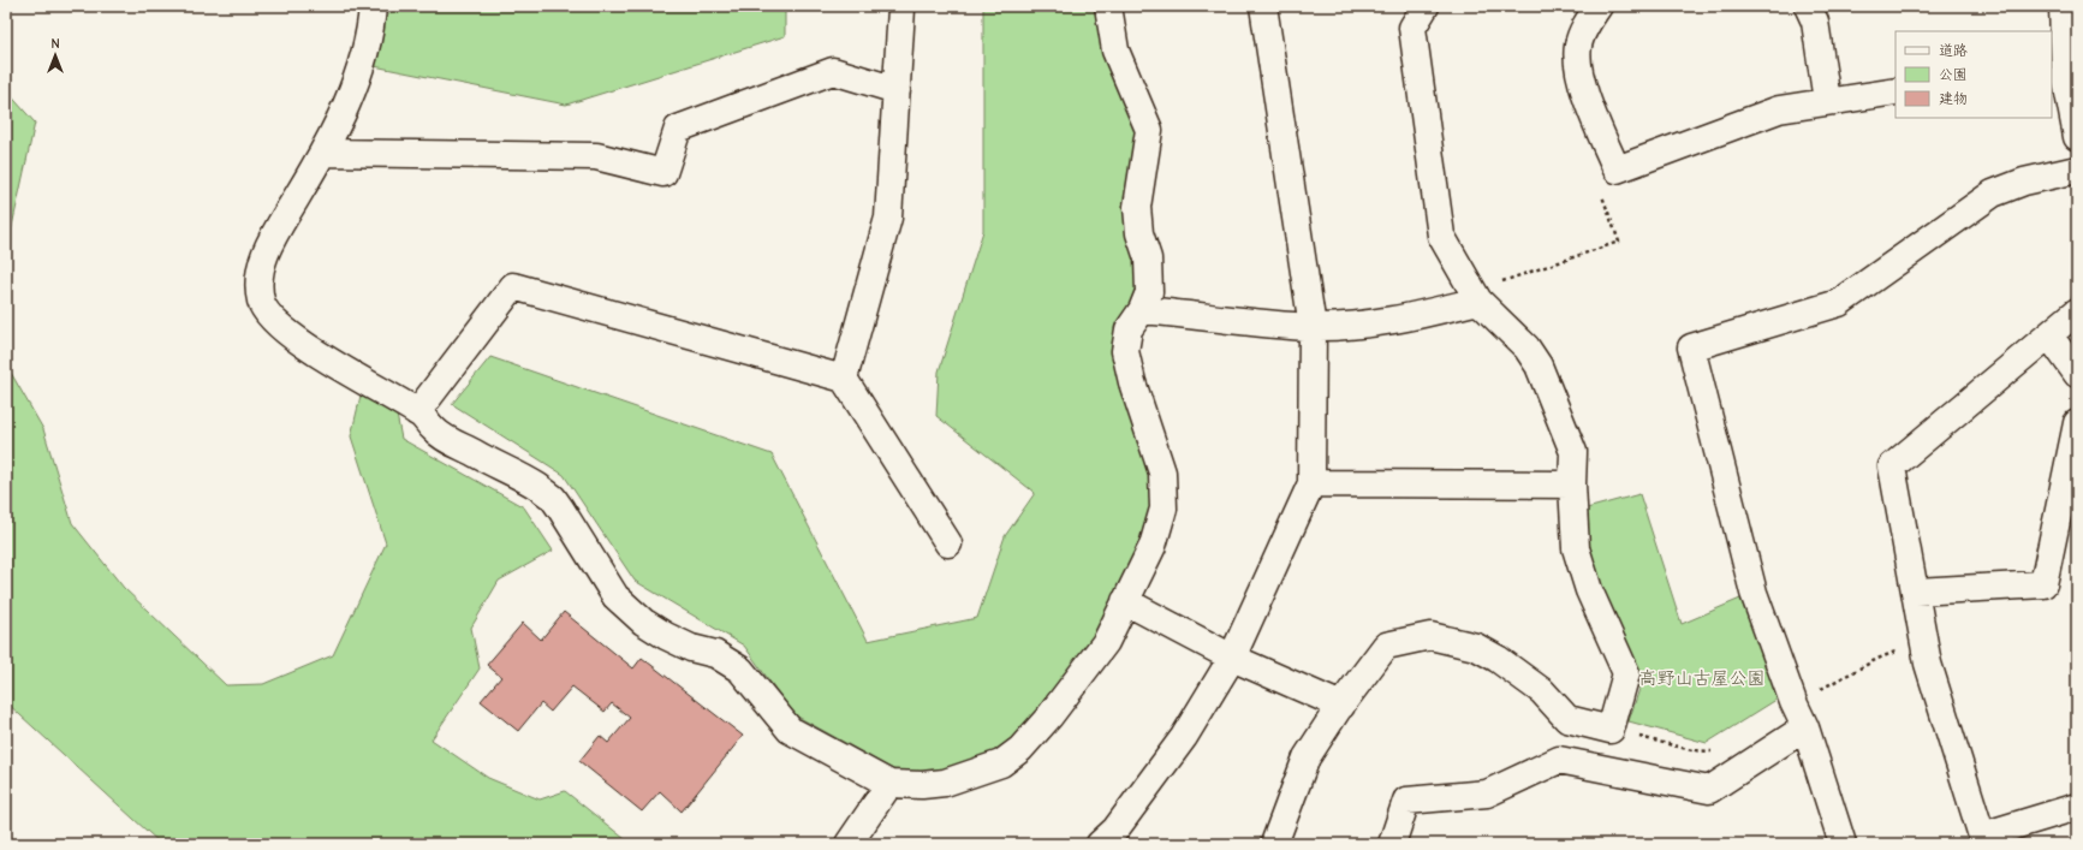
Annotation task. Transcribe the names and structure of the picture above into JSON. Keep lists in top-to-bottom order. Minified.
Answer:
{"parks":["高野山古屋公園"],"legend":["道路","公園","建物"],"north":"top"}
